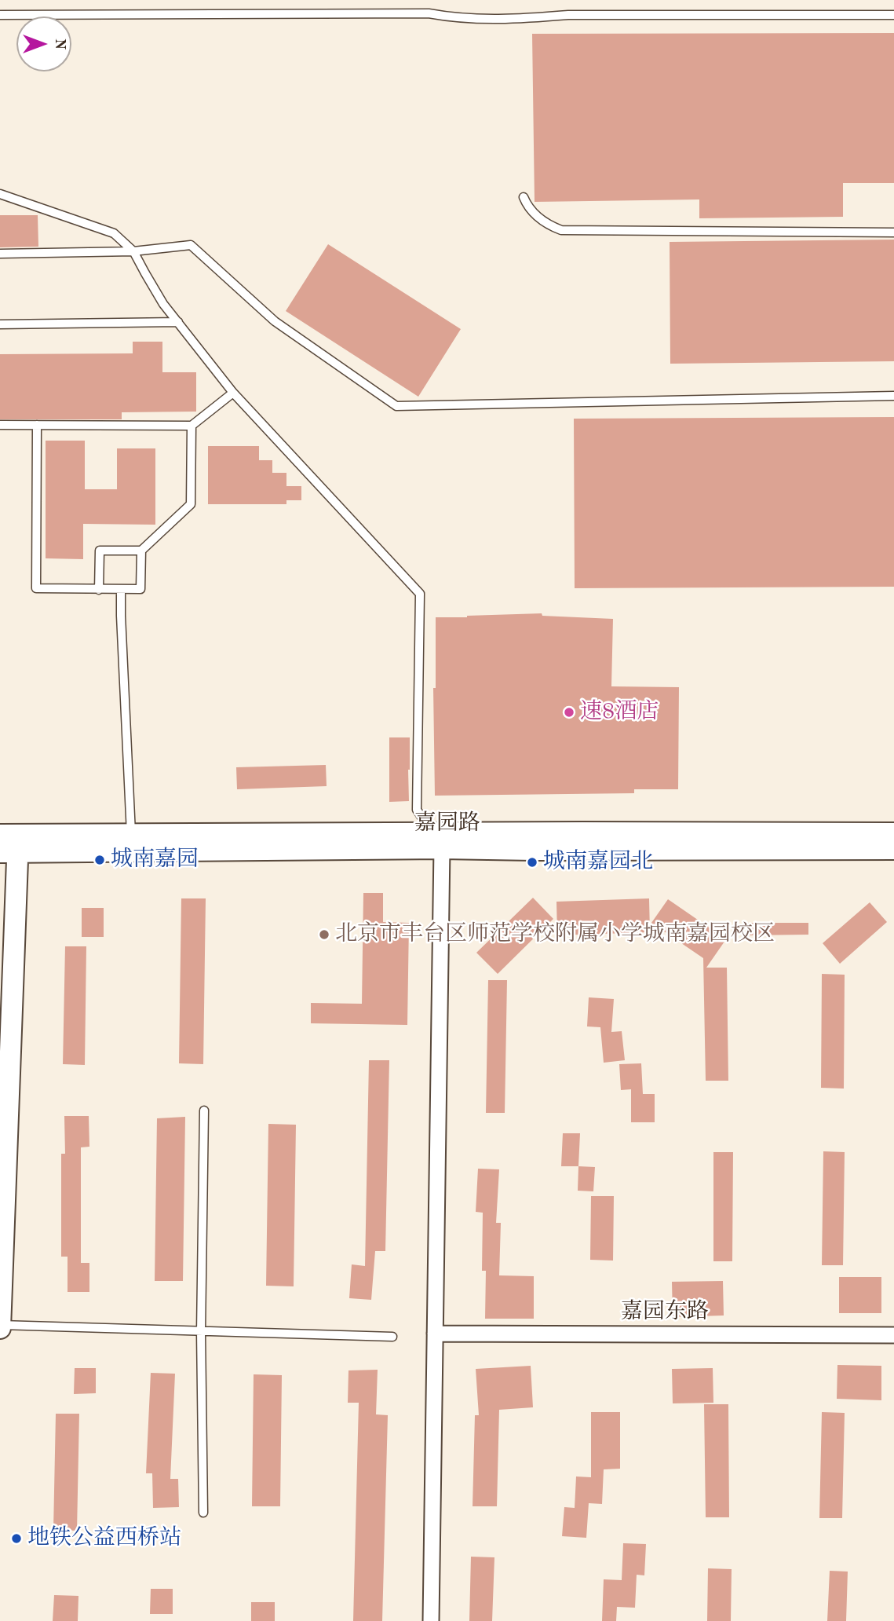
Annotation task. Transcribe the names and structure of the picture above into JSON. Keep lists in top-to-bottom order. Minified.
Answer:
{"streets":{"main road":["嘉园路"],"street":["嘉园东路"]},"places":["速8酒店","城南嘉园","城南嘉园北","北京市丰台区师范学校附属小学城南嘉园校区","地铁公益西桥站"],"north":"right"}
